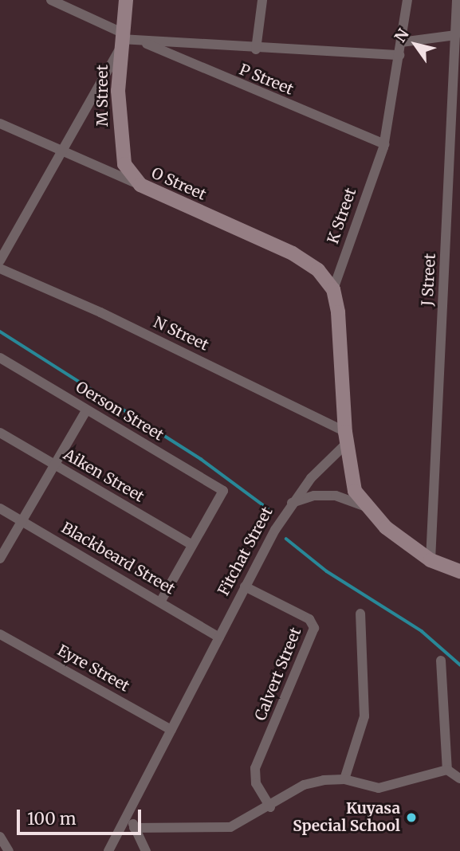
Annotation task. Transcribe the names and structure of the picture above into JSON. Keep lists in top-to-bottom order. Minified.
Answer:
{"streets":{"street":["P Street","M Street","O Street","K Street","J Street","N Street","Oerson Street","Aiken Street","Fitchat Street","Blackbeard Street","Eyre Street","Calvert Street"]},"crossings":[["P Street","M Street"],["P Street","K Street"],["M Street","O Street"],["O Street","K Street"],["K Street","N Street"],["K Street","Fitchat Street"],["N Street","Fitchat Street"],["Oerson Street","Aiken Street"],["Fitchat Street","Blackbeard Street"],["Fitchat Street","Eyre Street"],["Fitchat Street","Calvert Street"]],"places":["Kuyasa Special School"],"scale_bar":"100 m","north":"top left"}
